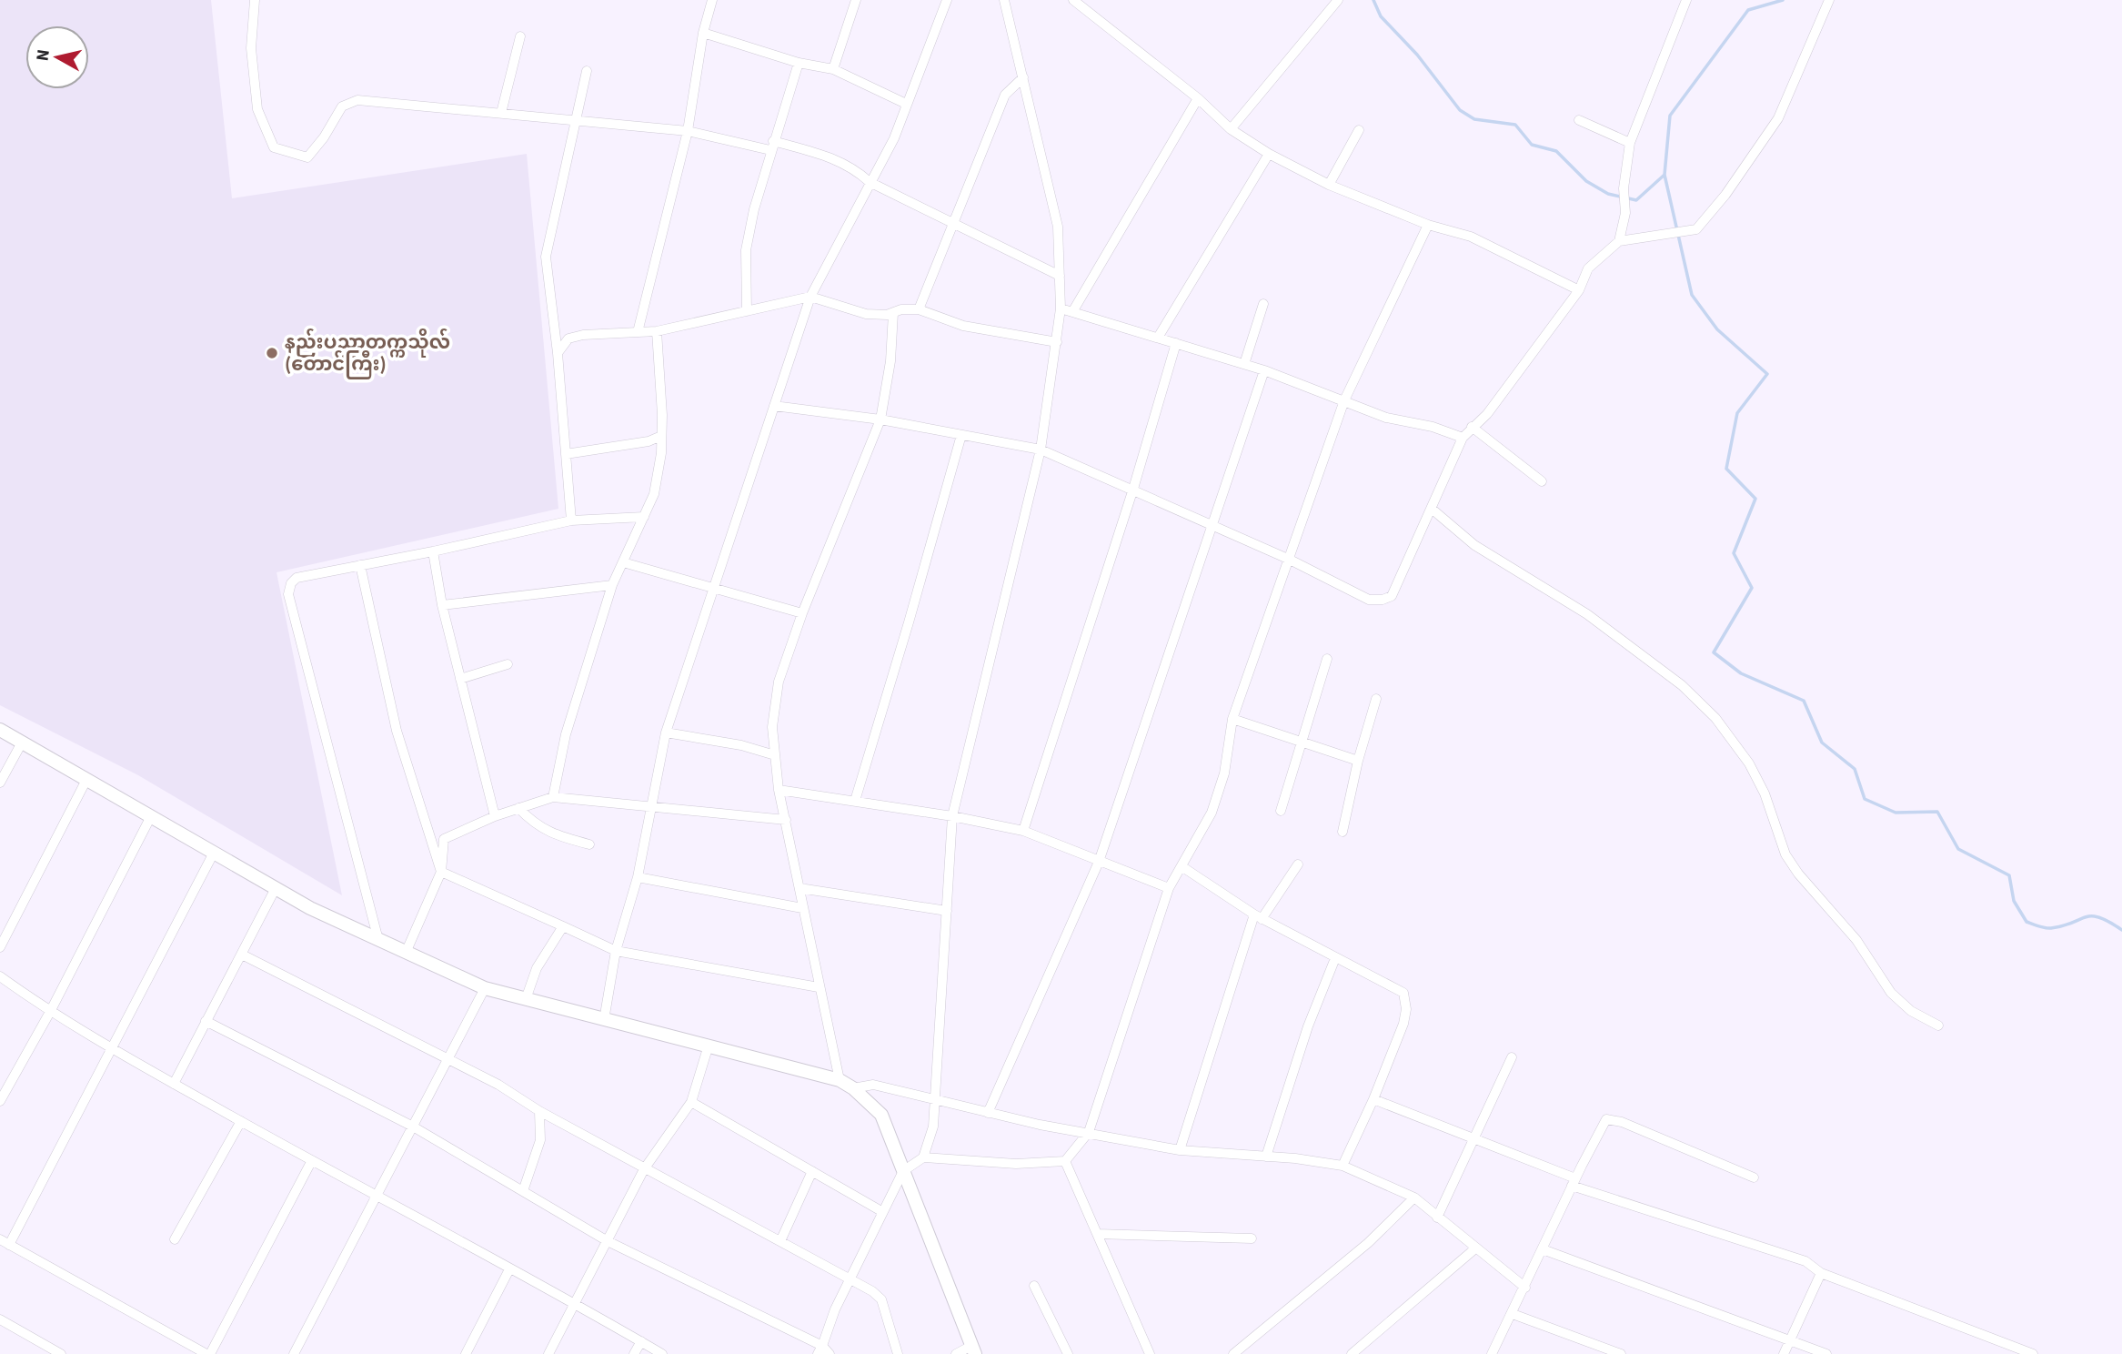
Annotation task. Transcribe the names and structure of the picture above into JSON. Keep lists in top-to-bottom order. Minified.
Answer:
{"places":["နည်းပညာတက္ကသိုလ် (တောင်ကြီး)"],"north":"left"}
